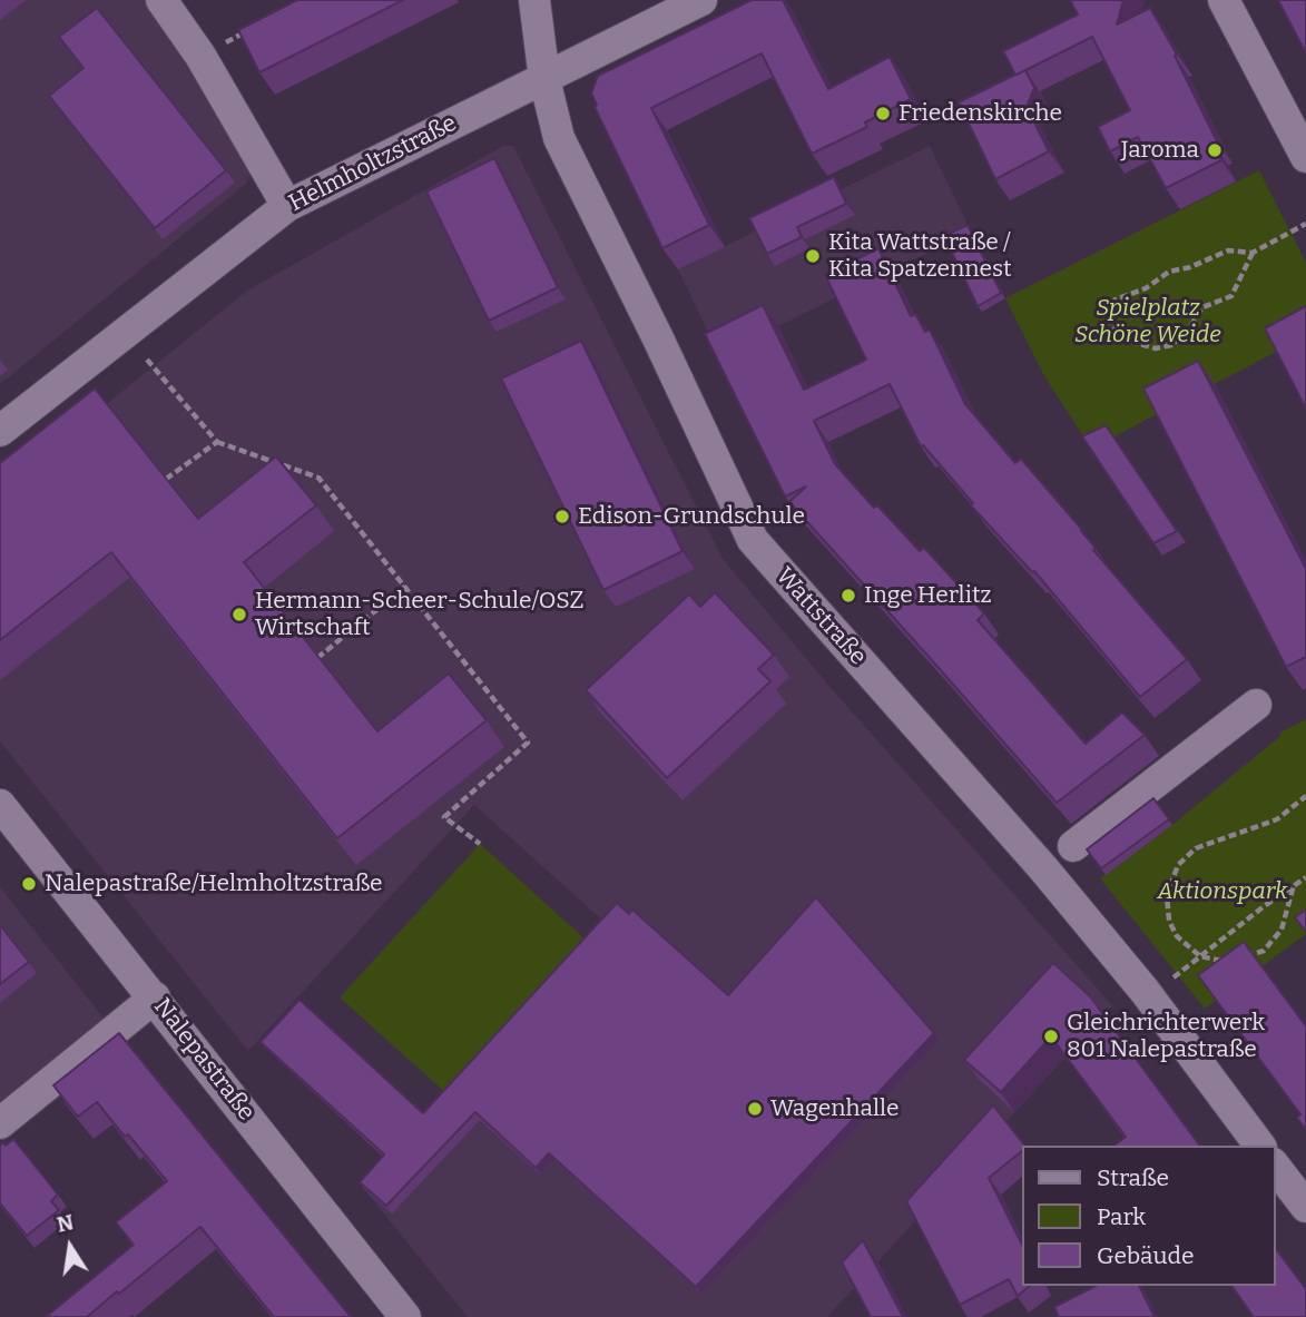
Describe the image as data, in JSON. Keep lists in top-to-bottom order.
{
  "streets": {
    "street": ["Helmholtzstraße", "Wattstraße", "Nalepastraße"]
  },
  "crossings": [
    ["Helmholtzstraße", "Wattstraße"]
  ],
  "parks": ["Spielplatz Schöne Weide", "Aktionspark"],
  "places": [
    "Friedenskirche",
    "Jaroma",
    "Kita Wattstraße / Kita Spatzennest",
    "Edison-Grundschule",
    "Inge Herlitz",
    "Hermann-Scheer-Schule/OSZ Wirtschaft",
    "Nalepastraße/Helmholtzstraße",
    "Gleichrichterwerk 801 Nalepastraße",
    "Wagenhalle"
  ],
  "legend": ["Straße", "Park", "Gebäude"],
  "north": "top"
}
